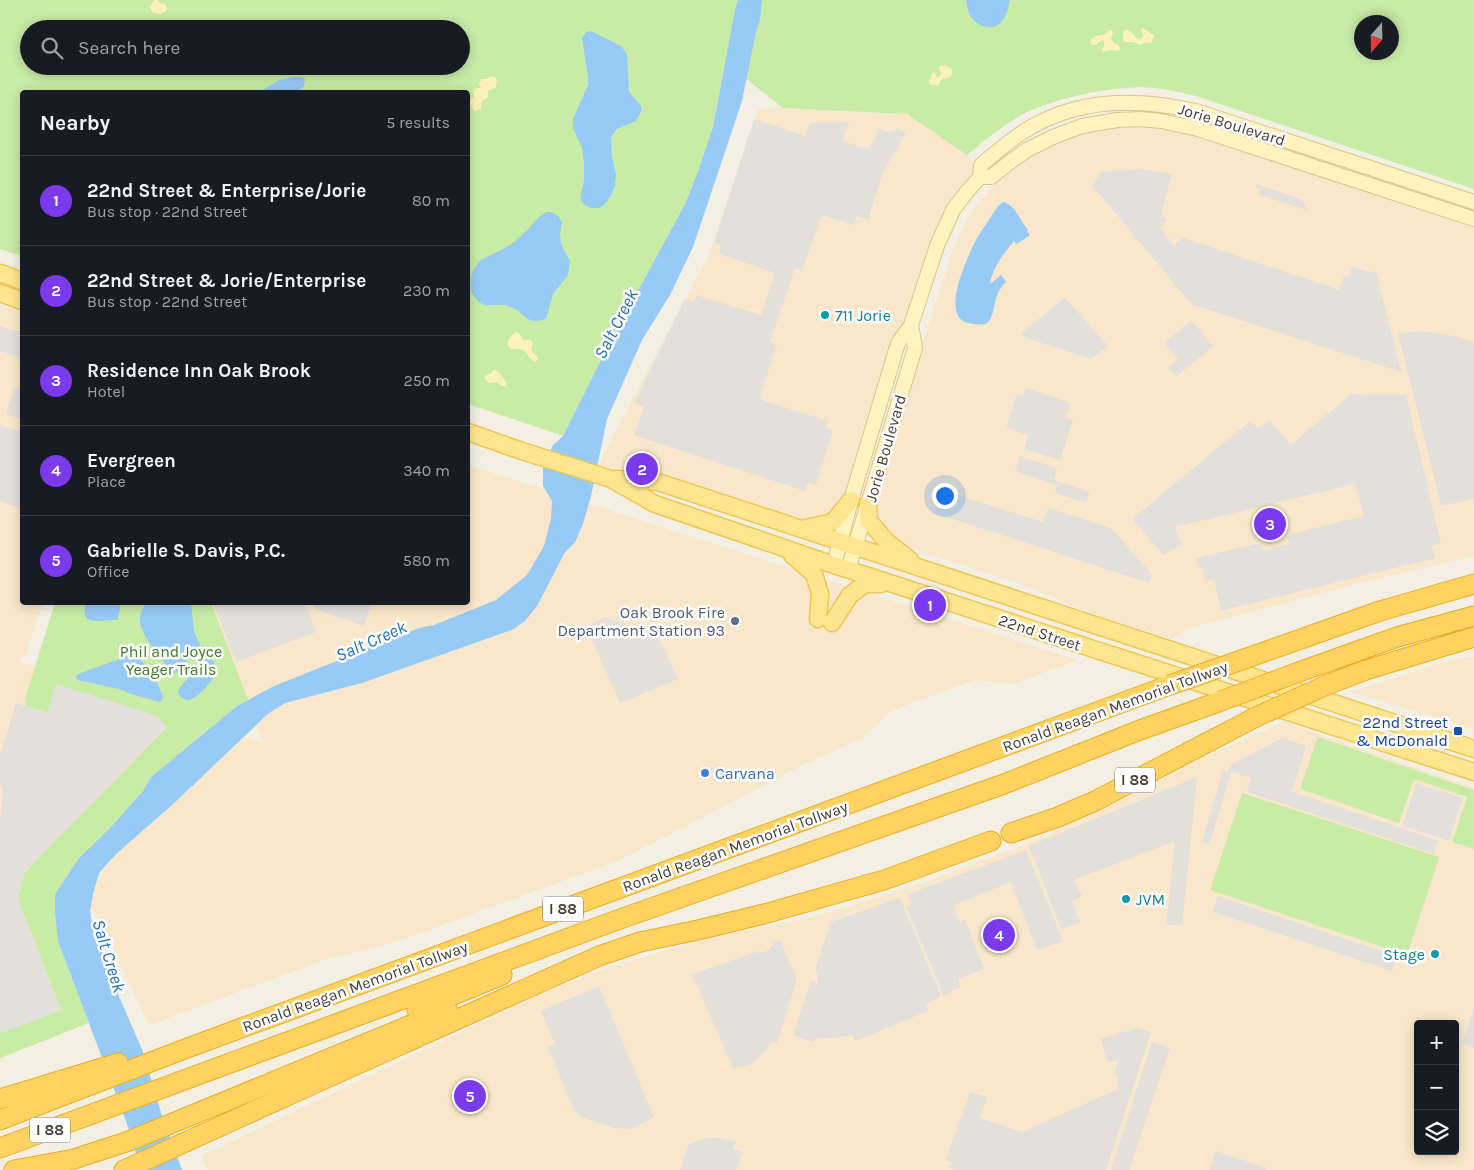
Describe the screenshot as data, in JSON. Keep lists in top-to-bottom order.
{
  "streets": {
    "highway": ["Ronald Reagan Memorial Tollway", "I 88"],
    "main road": ["Jorie Boulevard", "22nd Street"]
  },
  "crossings": [
    ["Jorie Boulevard", "22nd Street"]
  ],
  "water": ["Salt Creek"],
  "parks": ["Phil and Joyce Yeager Trails"],
  "places": {
    "other": [
      "711 Jorie",
      "Oak Brook Fire Department Station 93",
      "Carvana",
      "JVM",
      "Stage"
    ],
    "transit": ["22nd Street & McDonald"]
  },
  "north": "bottom",
  "page": {
    "search": "Search here",
    "heading": ["Nearby", "5 results"],
    "list": [
      {
        "mark": "1",
        "name": "22nd Street & Enterprise/Jorie",
        "note": "Bus stop · 22nd Street",
        "value": "80 m"
      },
      {
        "mark": "2",
        "name": "22nd Street & Jorie/Enterprise",
        "note": "Bus stop · 22nd Street",
        "value": "230 m"
      },
      {
        "mark": "3",
        "name": "Residence Inn Oak Brook",
        "note": "Hotel",
        "value": "250 m"
      },
      {
        "mark": "4",
        "name": "Evergreen",
        "note": "Place",
        "value": "340 m"
      },
      {
        "mark": "5",
        "name": "Gabrielle S. Davis, P.C.",
        "note": "Office",
        "value": "580 m"
      }
    ],
    "pins": [
      "2",
      "3",
      "1",
      "4",
      "5"
    ],
    "map_buttons": ["+", "−"]
  }
}
